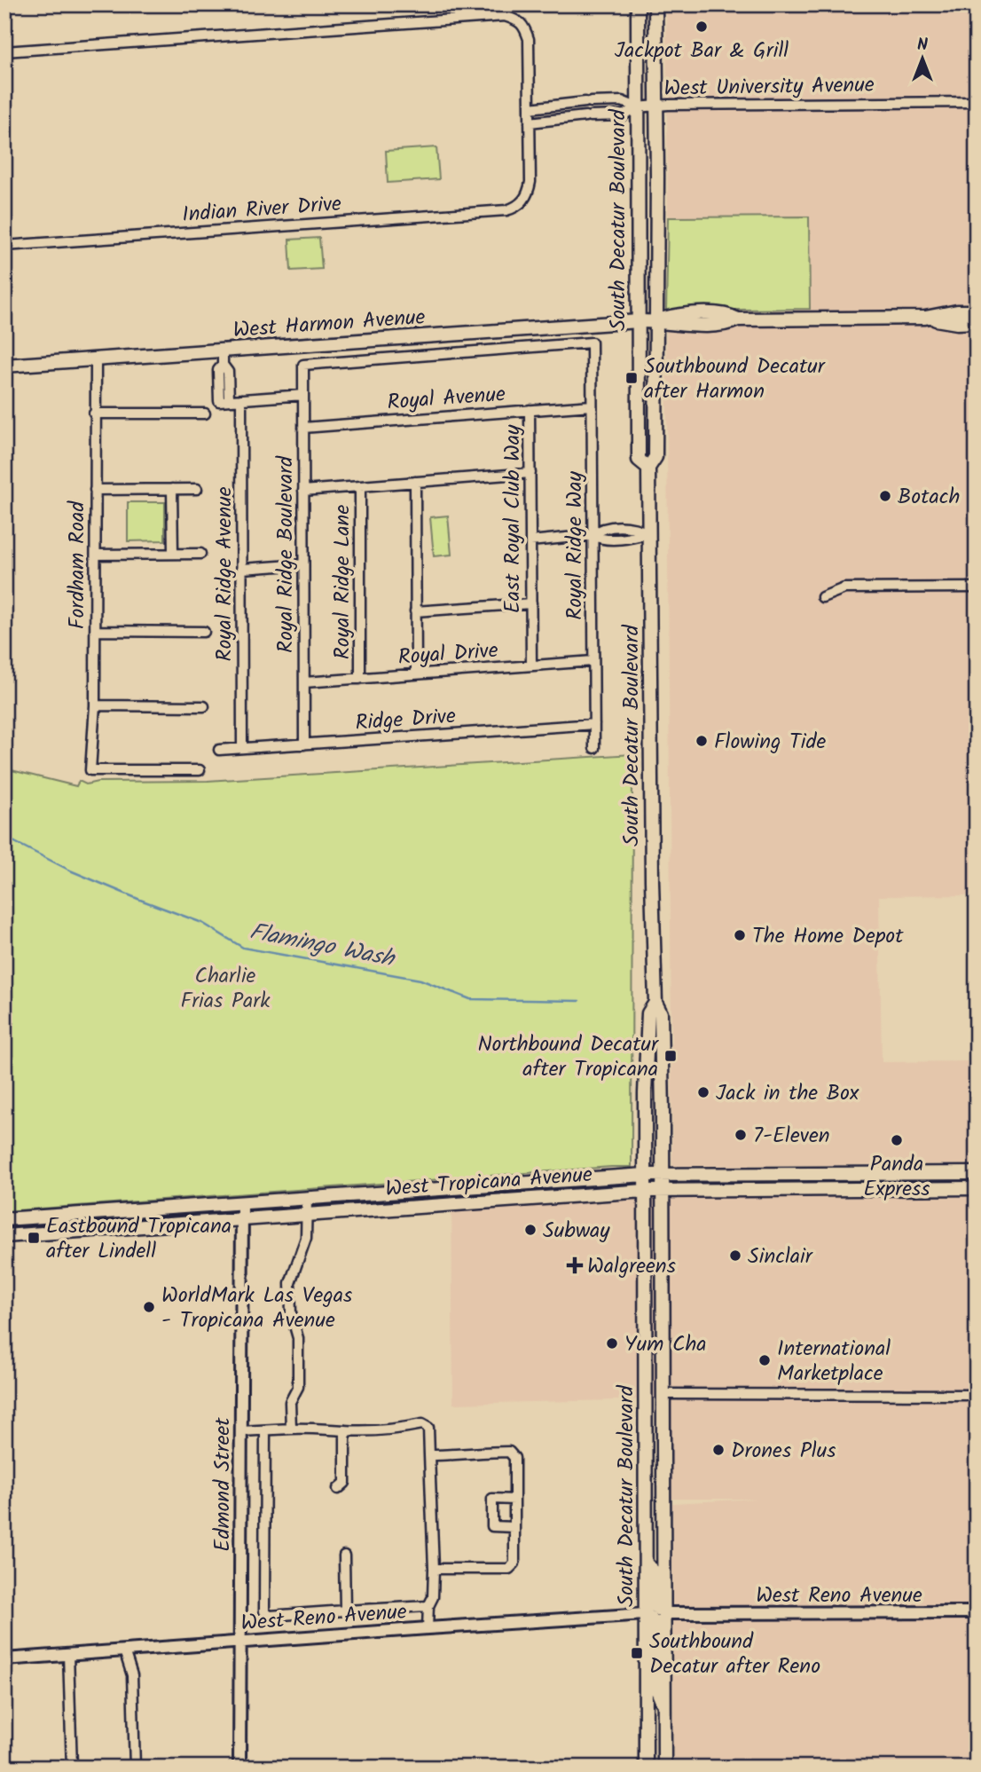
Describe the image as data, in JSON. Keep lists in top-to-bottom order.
{
  "streets": {
    "main road": ["South Decatur Boulevard", "West Harmon Avenue", "West Tropicana Avenue"],
    "street": [
      "West University Avenue",
      "Indian River Drive",
      "Royal Avenue",
      "East Royal Club Way",
      "Royal Ridge Way",
      "Royal Ridge Boulevard",
      "Fordham Road",
      "Royal Ridge Avenue",
      "Royal Ridge Lane",
      "Royal Drive",
      "Ridge Drive",
      "Edmond Street",
      "West Reno Avenue"
    ]
  },
  "crossings": [
    ["West University Avenue", "South Decatur Boulevard"],
    ["South Decatur Boulevard", "West Harmon Avenue"],
    ["South Decatur Boulevard", "West Tropicana Avenue"],
    ["South Decatur Boulevard", "West Reno Avenue"],
    ["West Harmon Avenue", "Fordham Road"],
    ["Royal Avenue", "East Royal Club Way"],
    ["Royal Avenue", "Royal Ridge Way"],
    ["Royal Avenue", "Royal Ridge Boulevard"],
    ["East Royal Club Way", "Royal Drive"],
    ["Royal Ridge Way", "Royal Ridge Boulevard"],
    ["Royal Ridge Way", "Royal Drive"],
    ["Royal Ridge Way", "Ridge Drive"],
    ["Royal Ridge Boulevard", "Royal Drive"],
    ["Royal Ridge Boulevard", "Ridge Drive"],
    ["Royal Ridge Avenue", "Ridge Drive"],
    ["Royal Ridge Lane", "Royal Drive"],
    ["West Tropicana Avenue", "Edmond Street"],
    ["Edmond Street", "West Reno Avenue"]
  ],
  "water": ["Flamingo Wash"],
  "parks": ["Charlie Frias Park"],
  "places": {
    "other": [
      "Jackpot Bar & Grill",
      "Botach",
      "Flowing Tide",
      "The Home Depot",
      "Jack in the Box",
      "7-Eleven",
      "Panda Express",
      "Subway",
      "Sinclair",
      "WorldMark Las Vegas - Tropicana Avenue",
      "Yum Cha",
      "International Marketplace",
      "Drones Plus"
    ],
    "transit": [
      "Southbound Decatur after Harmon",
      "Northbound Decatur after Tropicana",
      "Eastbound Tropicana after Lindell",
      "Southbound Decatur after Reno"
    ],
    "health": ["Walgreens"]
  },
  "north": "top"
}
